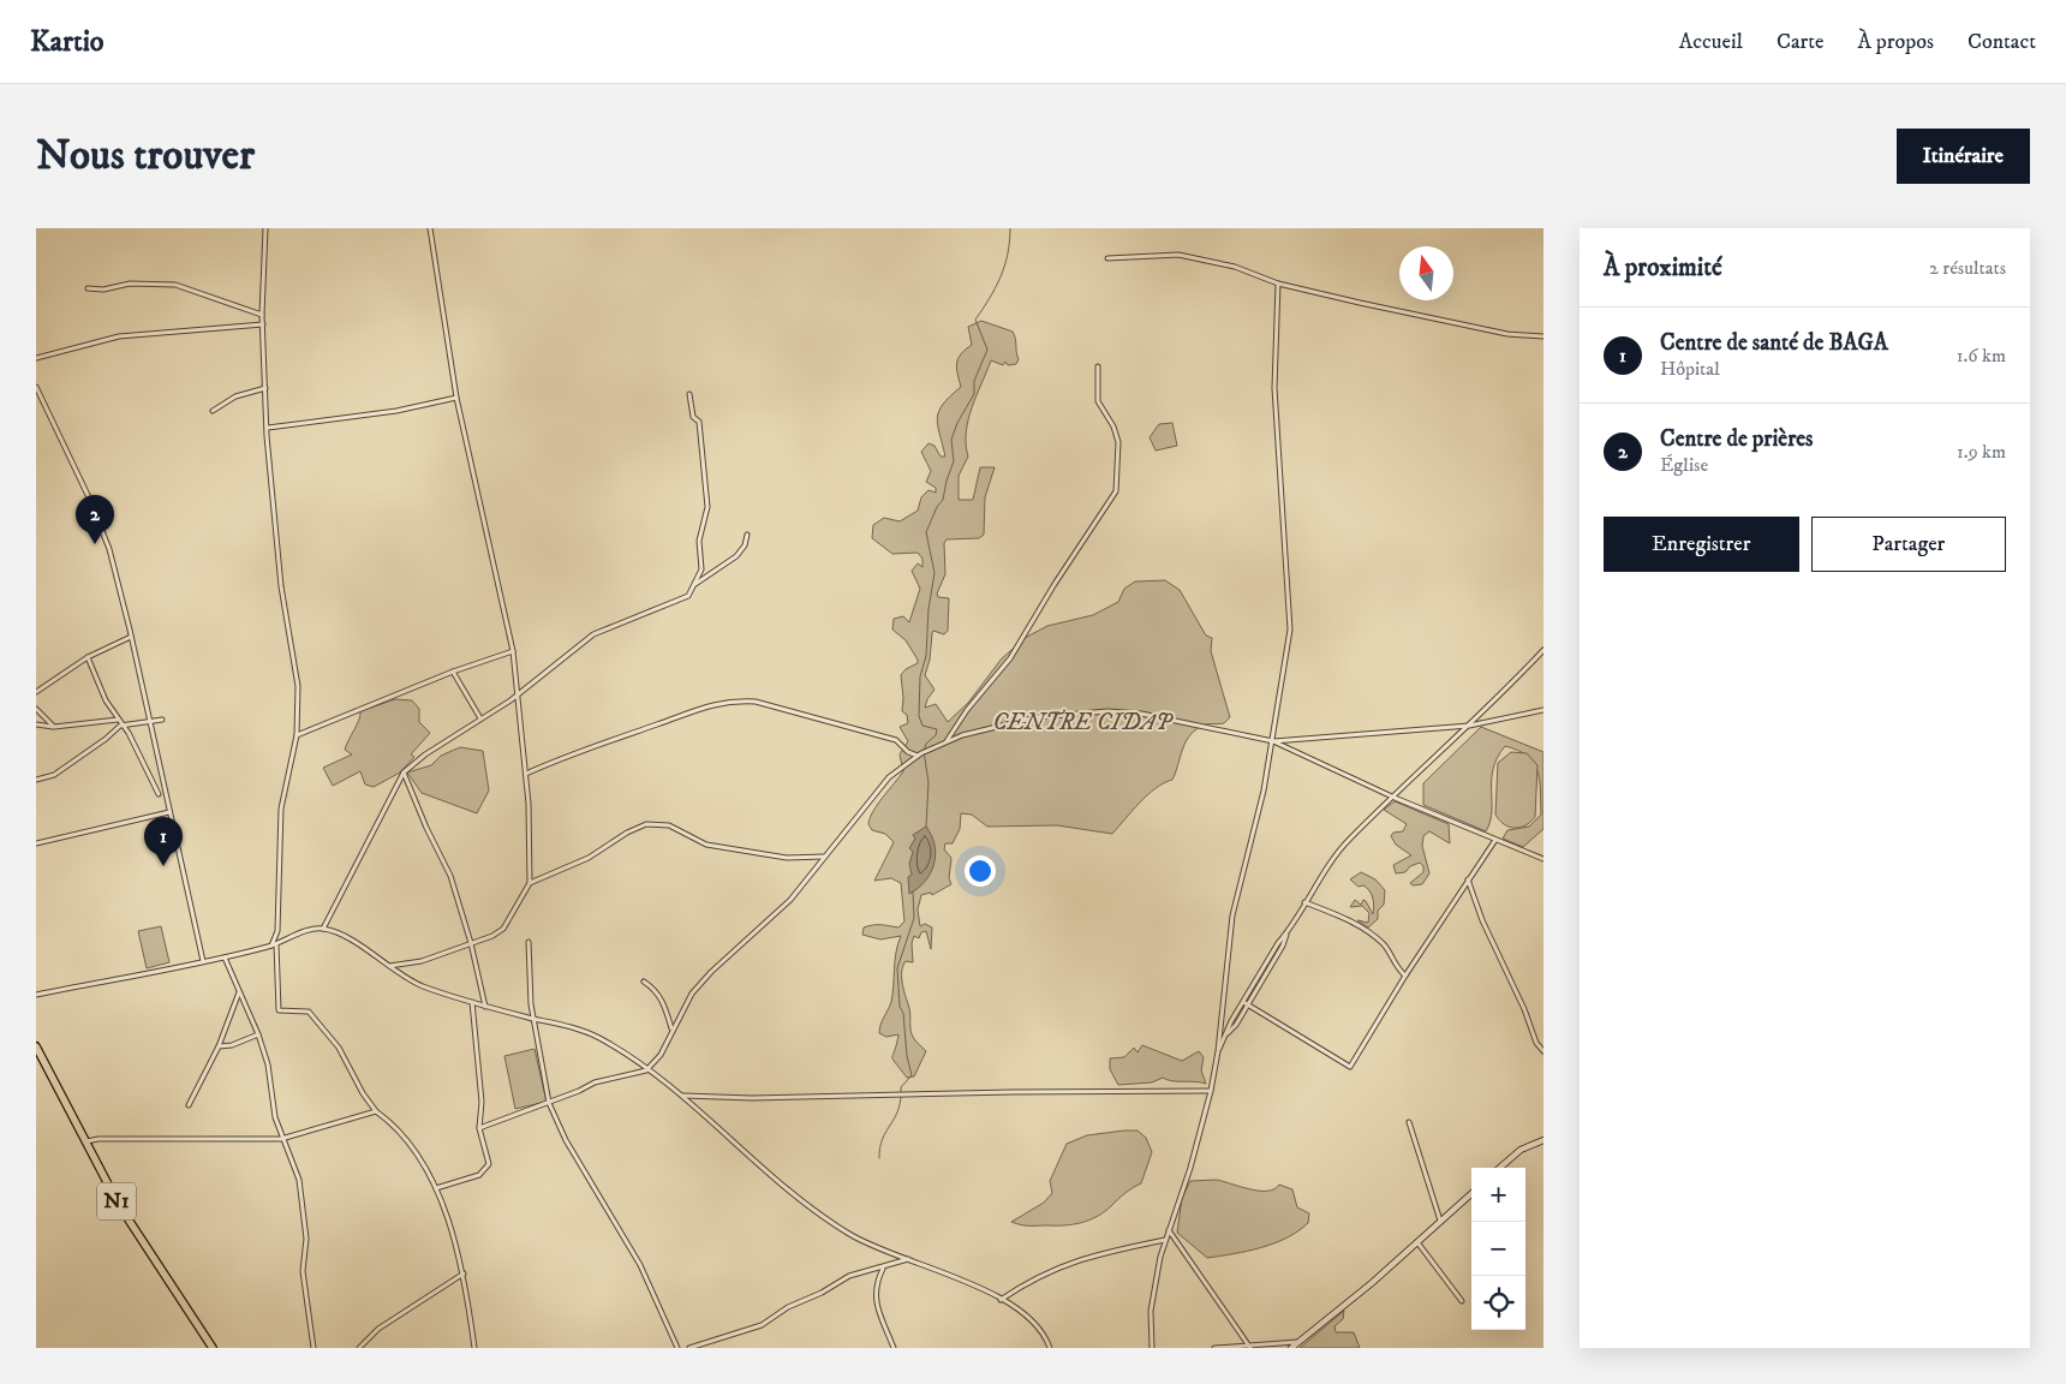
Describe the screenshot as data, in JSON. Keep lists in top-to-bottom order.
{
  "streets": {
    "highway": ["N1"]
  },
  "parks": ["CENTRE CIDAP"],
  "north": "top",
  "page": {
    "header": "Kartio",
    "nav": [
      "Accueil",
      "Carte",
      "À propos",
      "Contact"
    ],
    "buttons": [
      "Itinéraire",
      ["Enregistrer", "Partager"]
    ],
    "title": "Nous trouver",
    "heading": ["À proximité", "2 résultats"],
    "list": [
      {
        "mark": "1",
        "name": "Centre de santé de BAGA",
        "note": "Hôpital",
        "value": "1.6 km"
      },
      {
        "mark": "2",
        "name": "Centre de prières",
        "note": "Église",
        "value": "1.9 km"
      }
    ],
    "pins": ["2", "1"],
    "map_buttons": ["+", "−"]
  }
}
